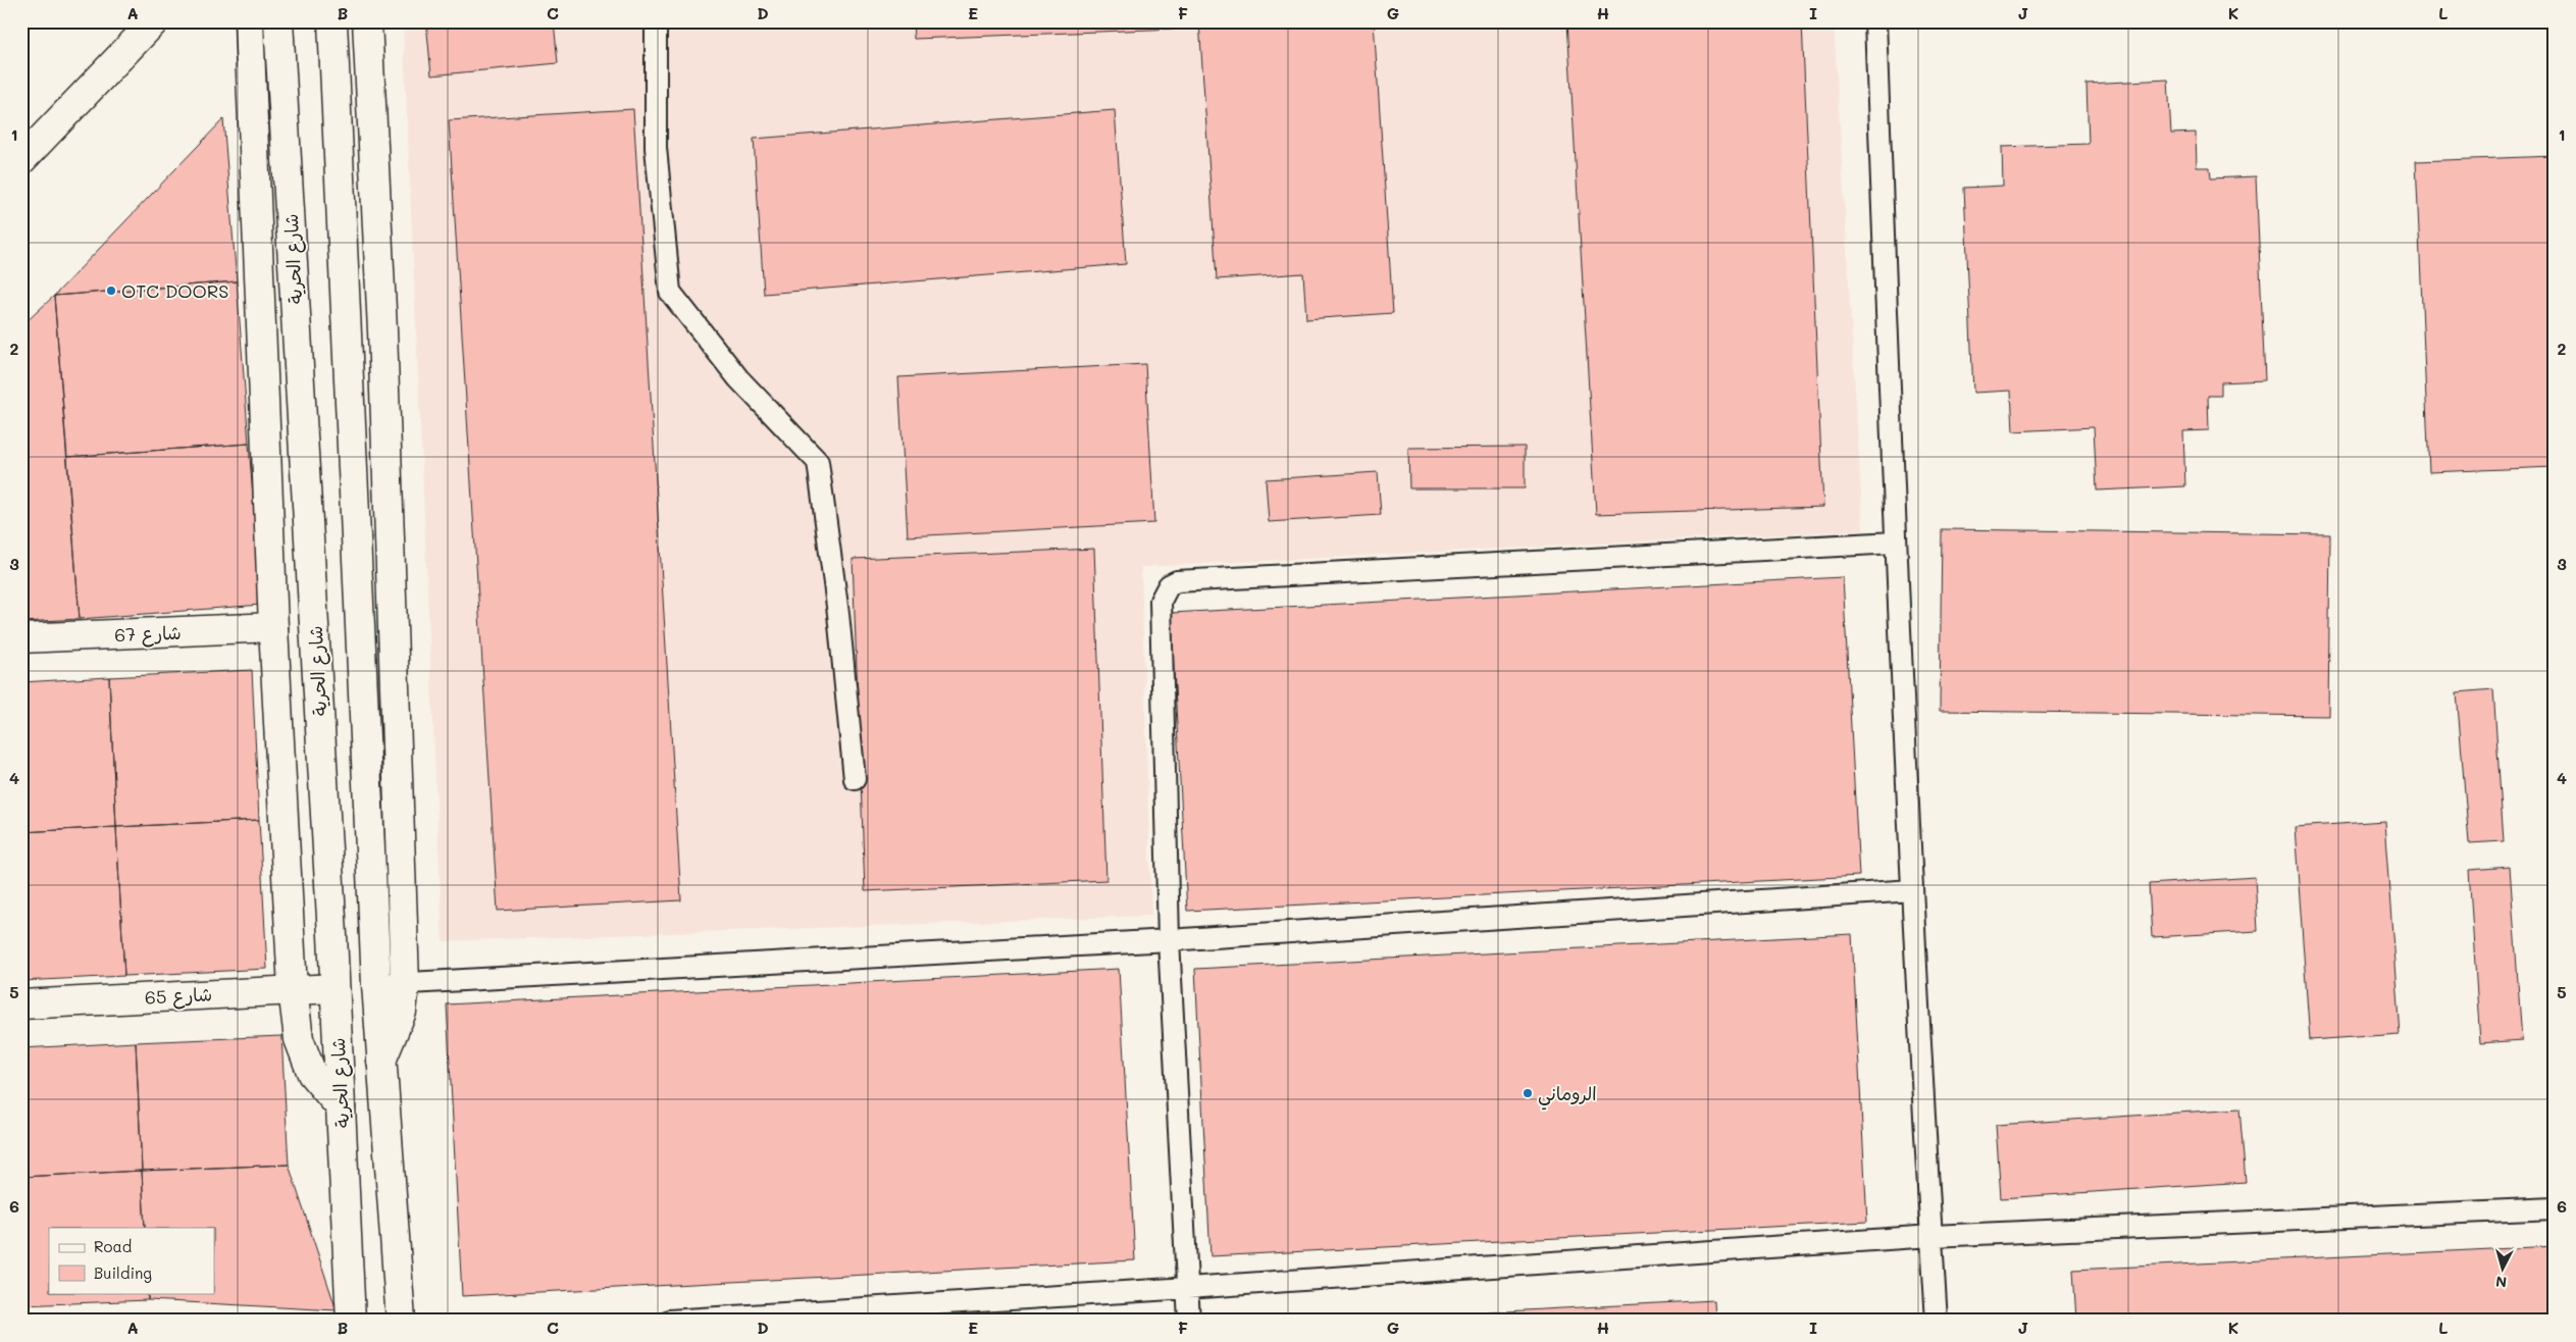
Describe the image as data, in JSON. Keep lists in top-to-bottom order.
{
  "streets": {
    "street": ["شارع الحرية", "شارع 67", "شارع 65"]
  },
  "crossings": [
    ["شارع الحرية", "شارع 65"]
  ],
  "places": ["OTC DOORS", "الروماني"],
  "legend": ["Road", "Building"],
  "north": "bottom",
  "grid": {
    "columns": [
      "A",
      "B",
      "C",
      "D",
      "E",
      "F",
      "G",
      "H",
      "I",
      "J",
      "K",
      "L"
    ],
    "rows": [
      "1",
      "2",
      "3",
      "4",
      "5",
      "6"
    ]
  }
}
